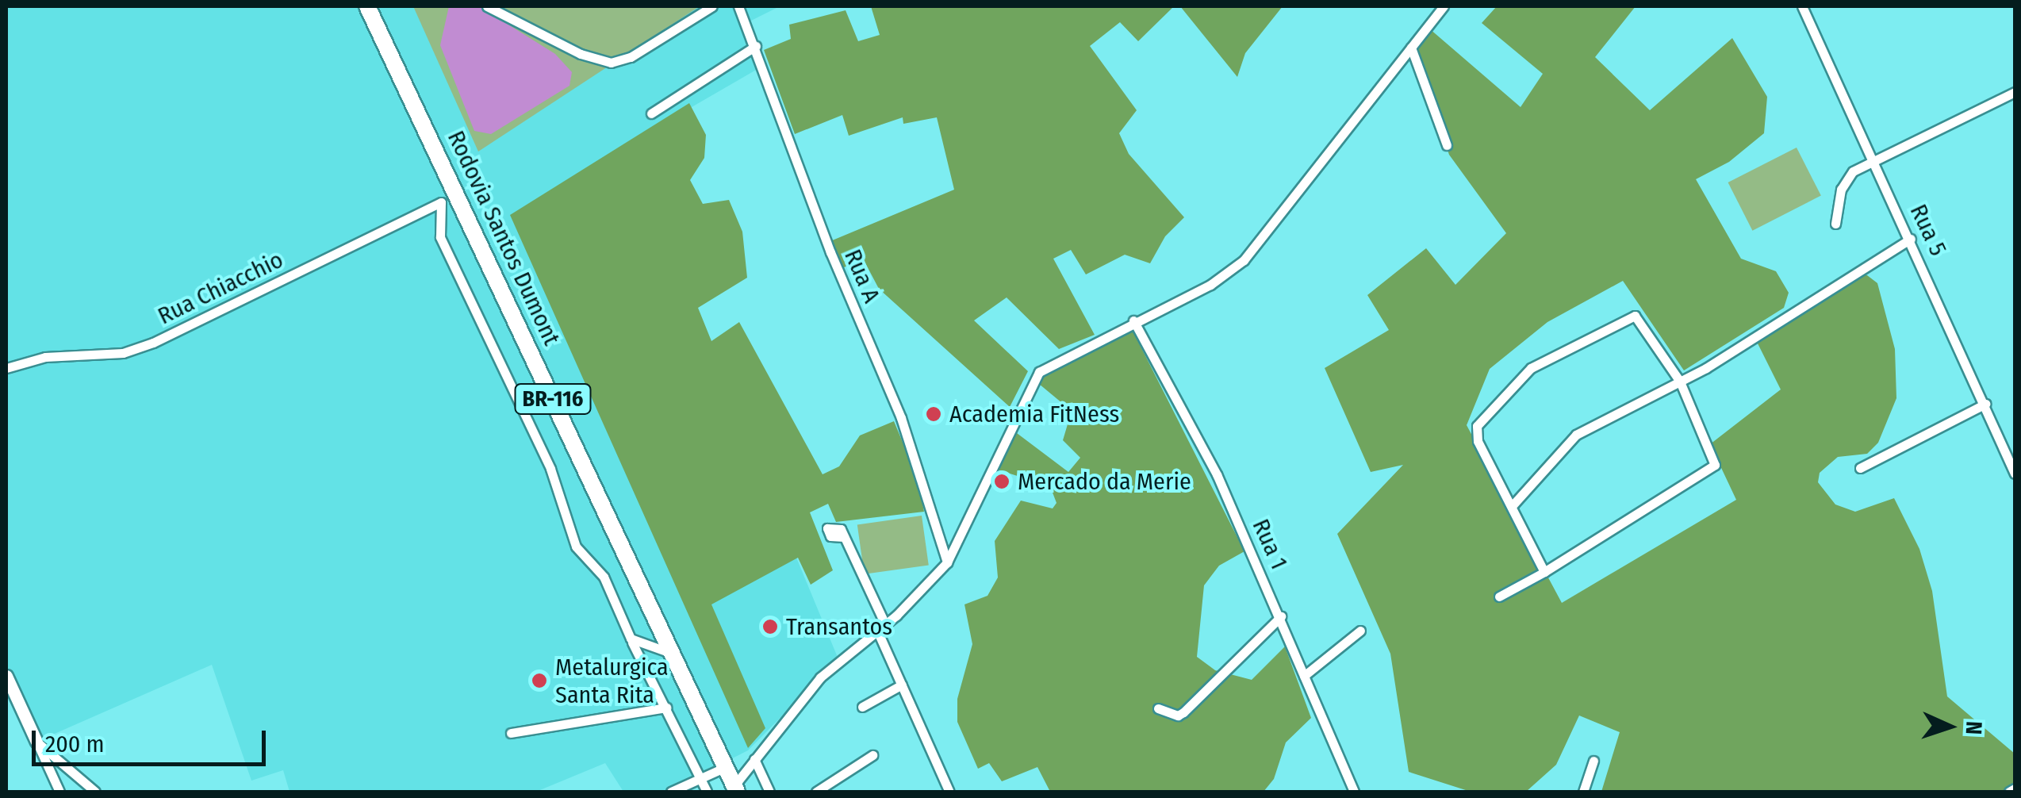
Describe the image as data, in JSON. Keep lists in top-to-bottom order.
{
  "streets": {
    "highway": ["Rodovia Santos Dumont", "BR-116"],
    "street": [
      "Rua 5",
      "Rua A",
      "Rua Chiacchio",
      "Rua 1"
    ]
  },
  "places": [
    "Academia FitNess",
    "Mercado da Merie",
    "Transantos",
    "Metalurgica Santa Rita"
  ],
  "scale_bar": "200 m",
  "north": "right"
}
